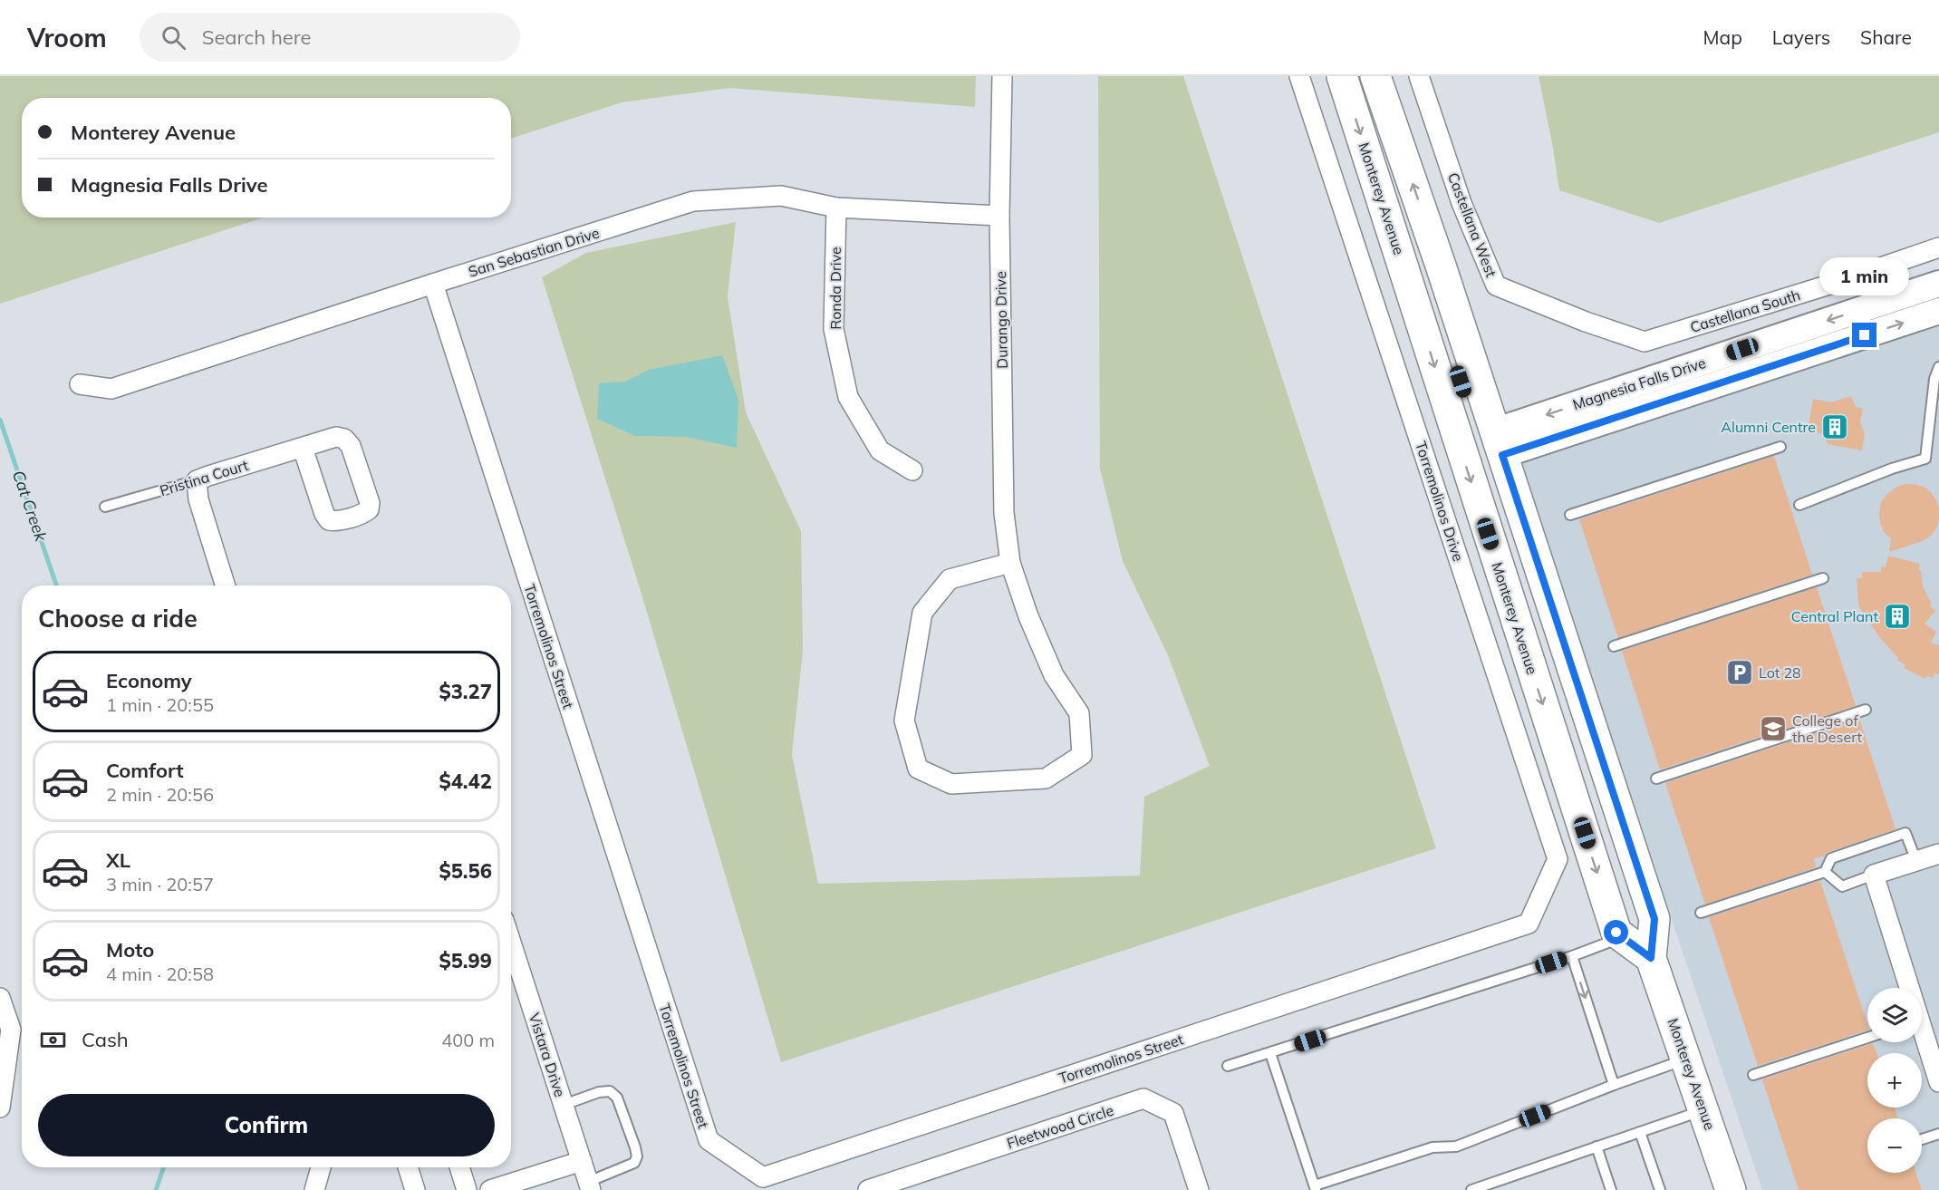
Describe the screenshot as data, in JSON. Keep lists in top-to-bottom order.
{
  "streets": {
    "main road": ["Monterey Avenue"],
    "street": [
      "Castellana West",
      "San Sebastian Drive",
      "Ronda Drive",
      "Castellana South",
      "Durango Drive",
      "Magnesia Falls Drive",
      "Pristina Court",
      "Torremolinos Drive",
      "Torremolinos Street",
      "Vistara Drive",
      "Fleetwood Circle"
    ]
  },
  "crossings": [
    ["Monterey Avenue", "Magnesia Falls Drive"],
    ["Castellana West", "Castellana South"],
    ["San Sebastian Drive", "Ronda Drive"],
    ["San Sebastian Drive", "Durango Drive"],
    ["San Sebastian Drive", "Torremolinos Street"],
    ["Torremolinos Drive", "Torremolinos Street"]
  ],
  "water": ["Cat Creek"],
  "places": {
    "building": ["Alumni Centre", "Central Plant"],
    "parking": ["Lot 28"],
    "school or university": ["College of the Desert"]
  },
  "page": {
    "header": "Vroom",
    "search": "Search here",
    "nav": ["Map", "Layers", "Share"],
    "banner": ["Monterey Avenue", "Magnesia Falls Drive"],
    "bubble": "1 min",
    "heading": "Choose a ride",
    "list": [
      {
        "name": "Economy",
        "note": "1 min · 20:55",
        "value": "$3.27"
      },
      {
        "name": "Comfort",
        "note": "2 min · 20:56",
        "value": "$4.42"
      },
      {
        "name": "XL",
        "note": "3 min · 20:57",
        "value": "$5.56"
      },
      {
        "name": "Moto",
        "note": "4 min · 20:58",
        "value": "$5.99"
      }
    ],
    "map_buttons": ["+", "−"],
    "pay": ["Cash", "400 m"],
    "buttons": "Confirm"
  }
}
